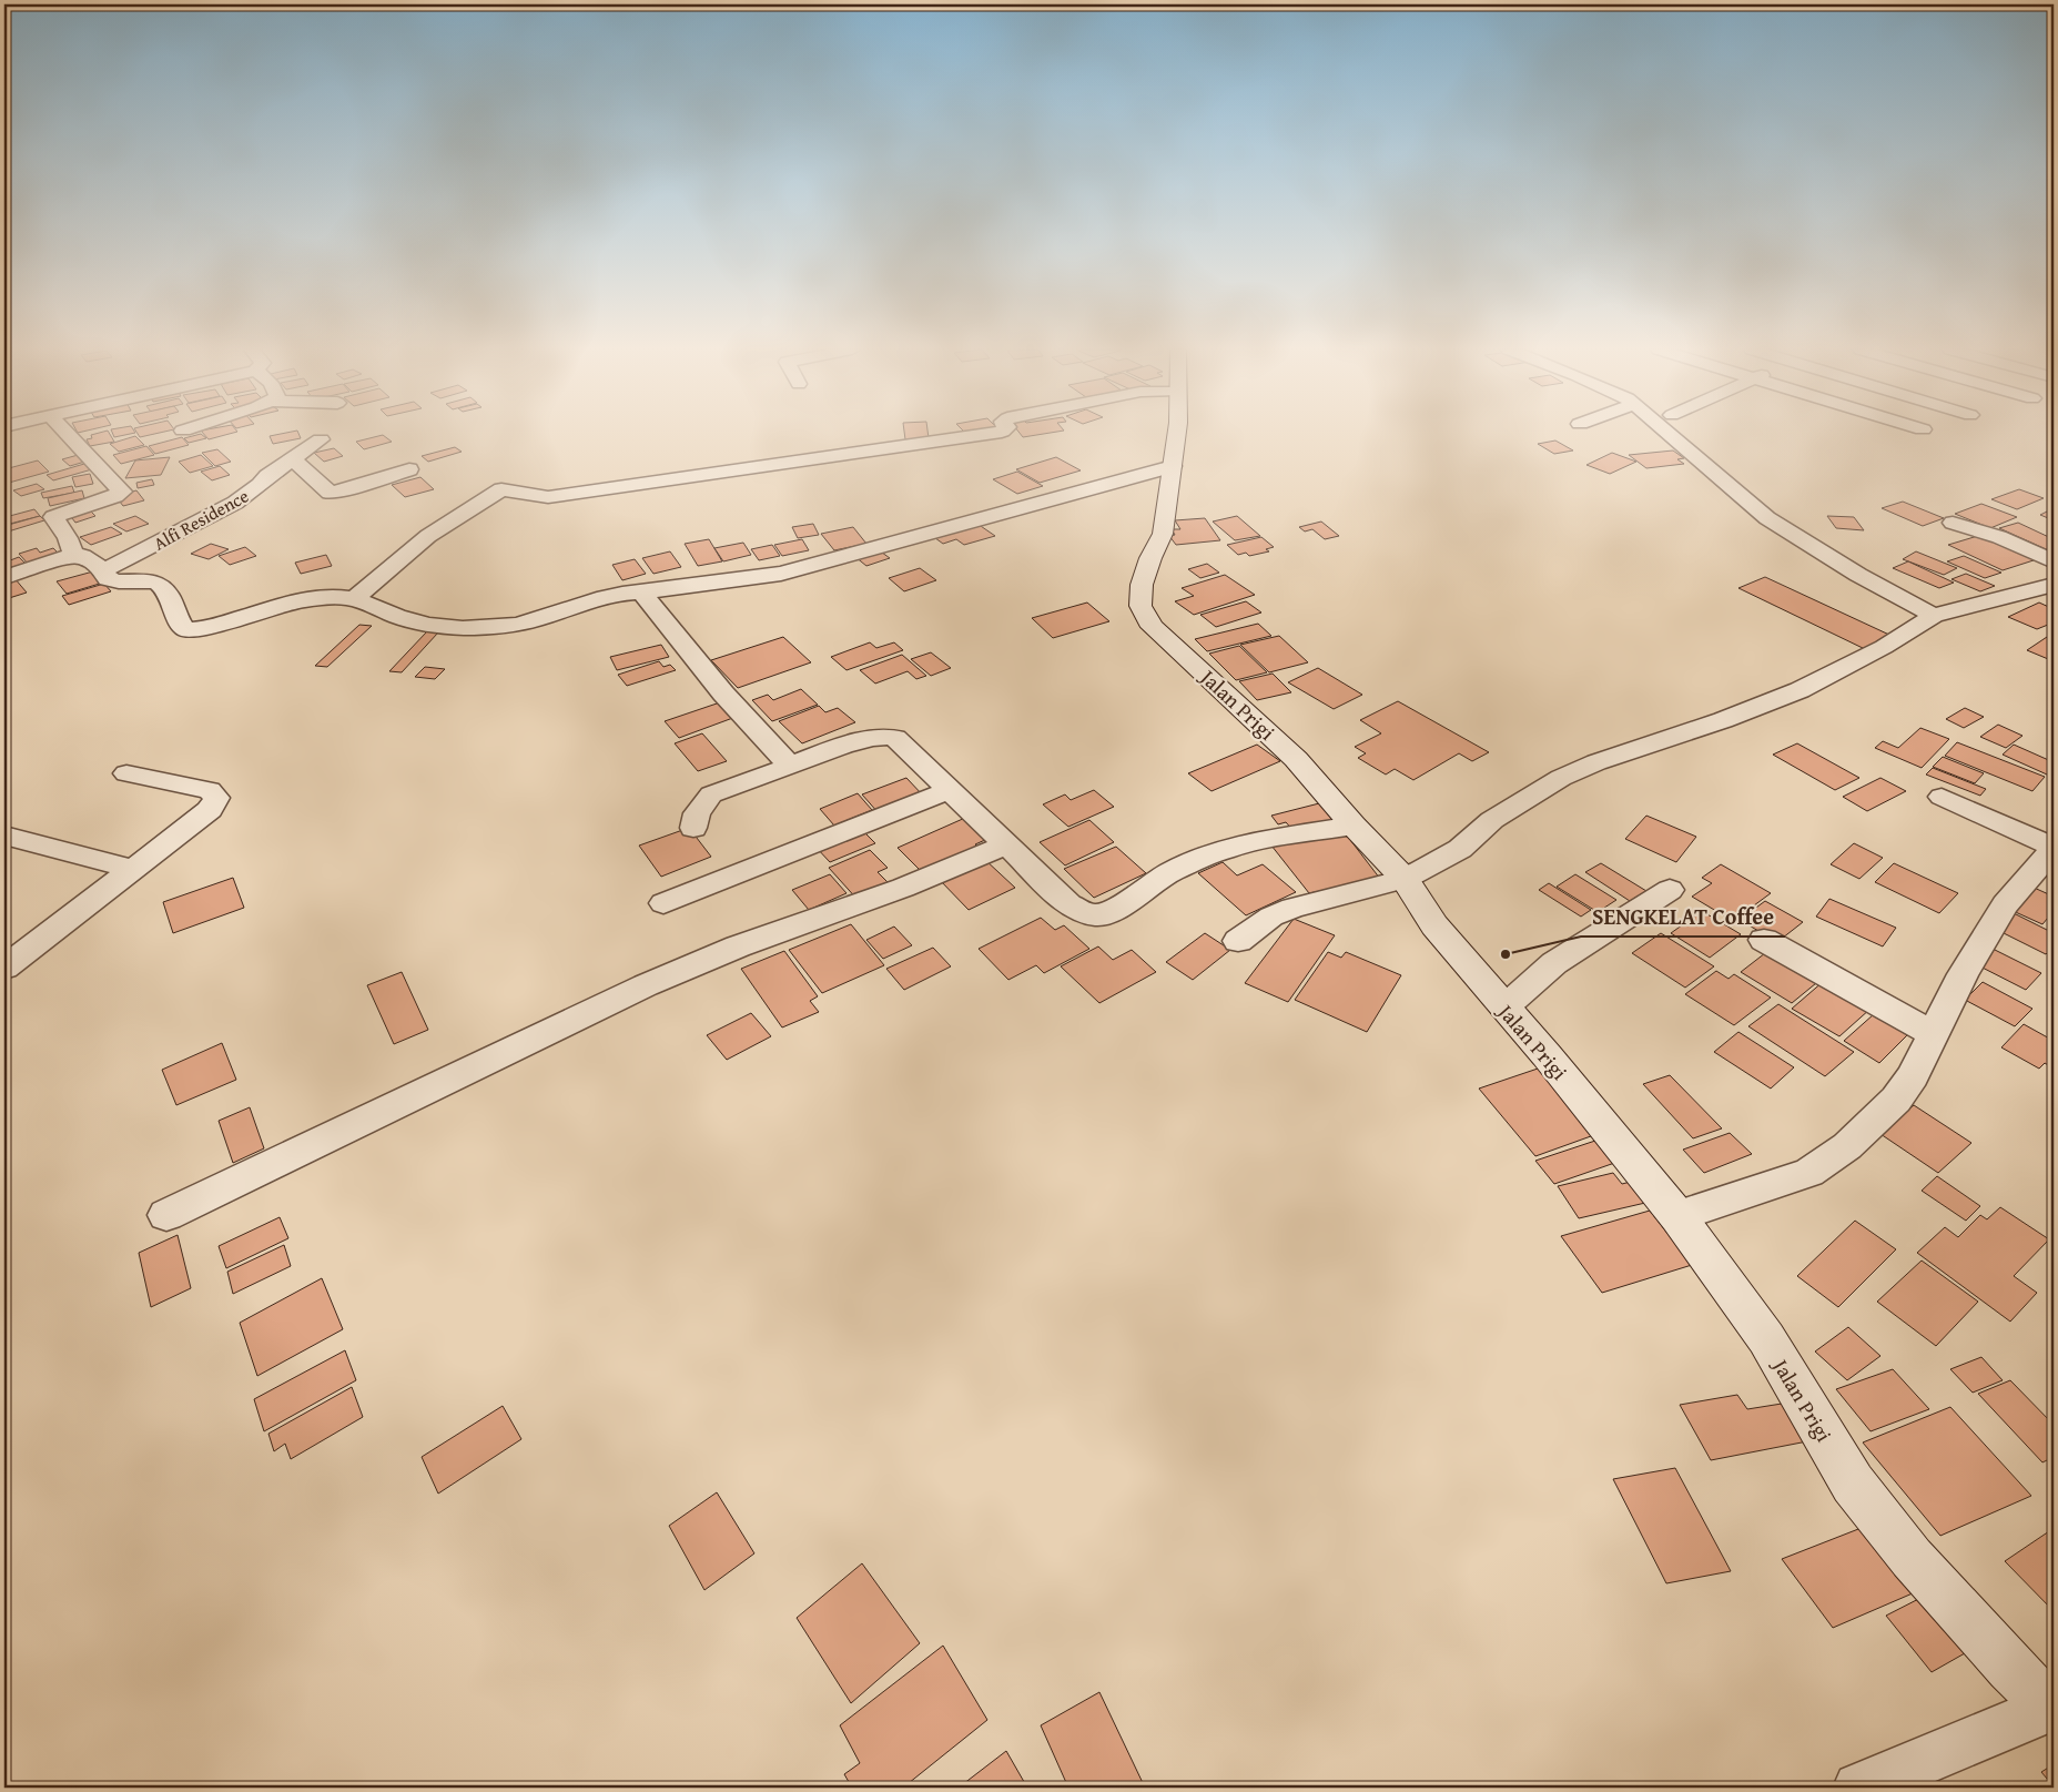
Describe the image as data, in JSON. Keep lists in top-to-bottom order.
{
  "streets": {
    "street": ["Alfi Residence", "Jalan Prigi"]
  },
  "places": ["SENGKELAT Coffee"]
}
